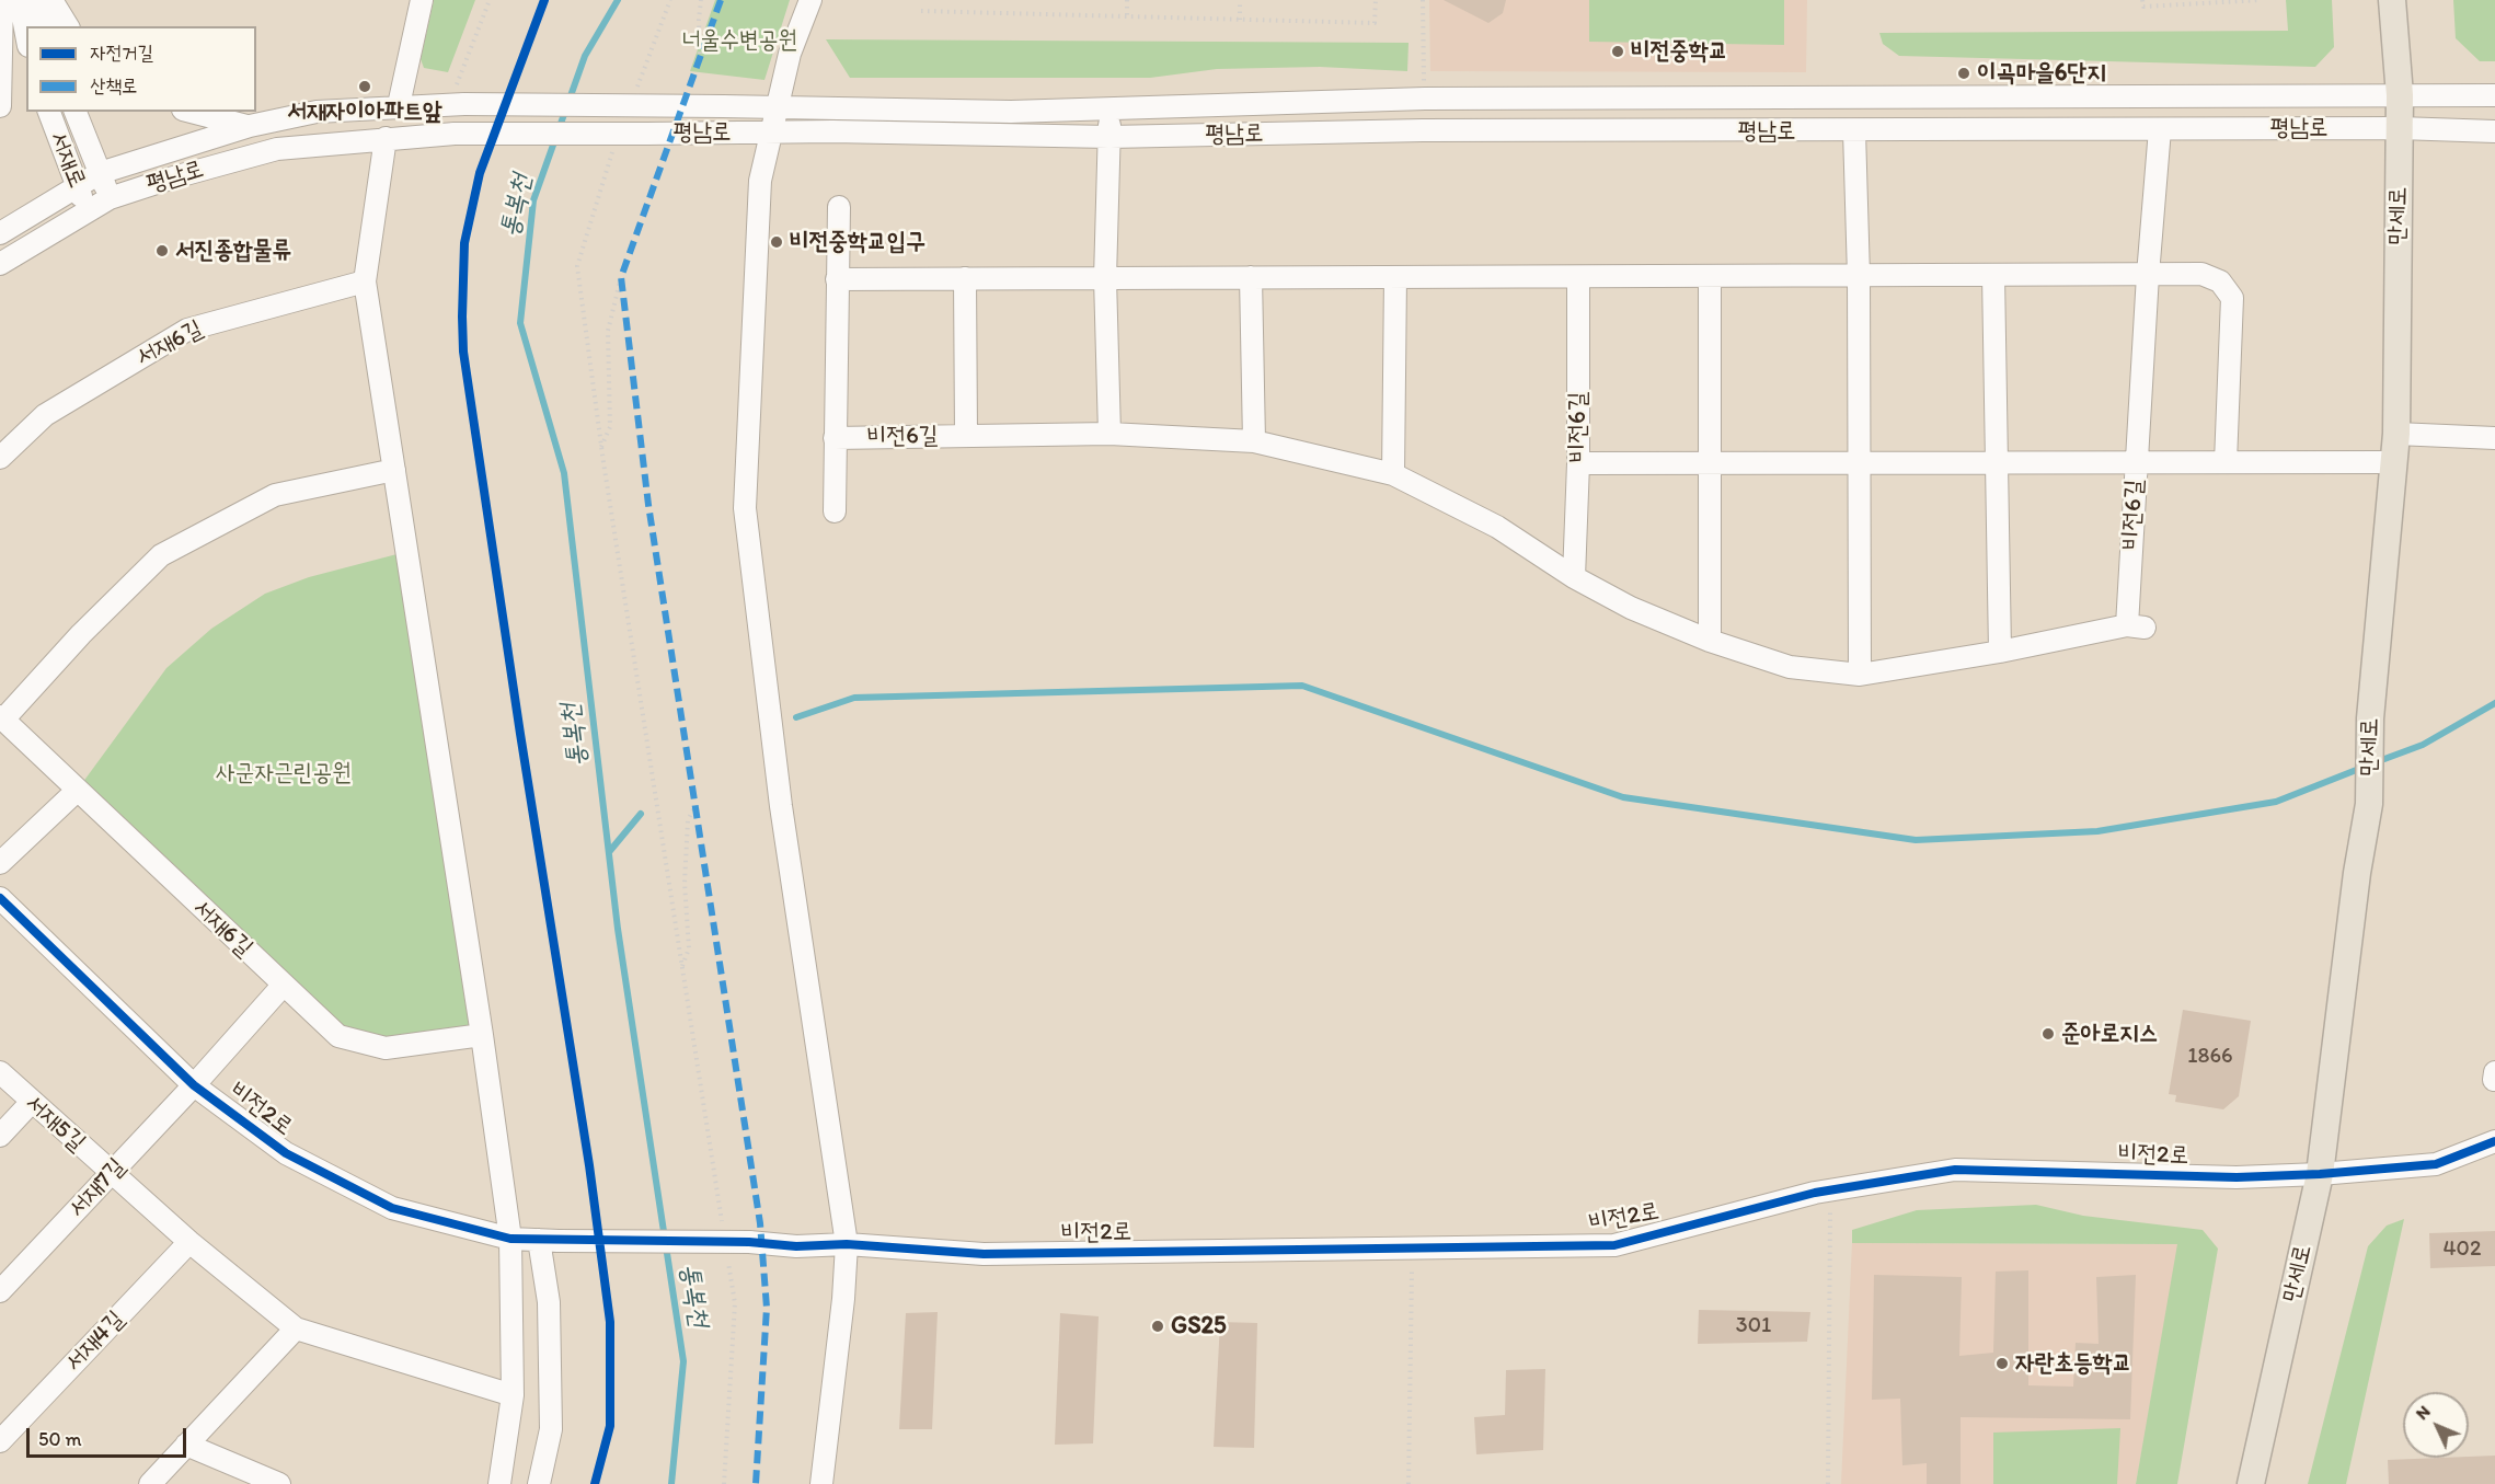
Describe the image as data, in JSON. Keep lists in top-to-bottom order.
{
  "streets": {
    "main road": ["만세로"],
    "street": [
      "평남로",
      "서재로",
      "서재6길",
      "비전6길",
      "비전2로",
      "서재5길",
      "서재7길",
      "서재4길"
    ]
  },
  "crossings": [
    ["평남로", "서재로"],
    ["평남로", "만세로"],
    ["평남로", "비전6길"],
    ["만세로", "비전2로"],
    ["서재6길", "서재7길"],
    ["비전2로", "서재7길"],
    ["서재5길", "서재7길"],
    ["서재5길", "서재4길"]
  ],
  "water": ["통복천"],
  "parks": ["너울수변공원", "사군자근린공원"],
  "places": [
    "비전중학교",
    "이곡마을6단지",
    "서재자이아파트앞",
    "비전중학교입구",
    "서진종합물류",
    "준아로지스",
    "GS25",
    "자란초등학교"
  ],
  "house_numbers": ["1866", "402", "301"],
  "legend": ["자전거길", "산책로"],
  "scale_bar": "50 m",
  "north": "top left"
}
